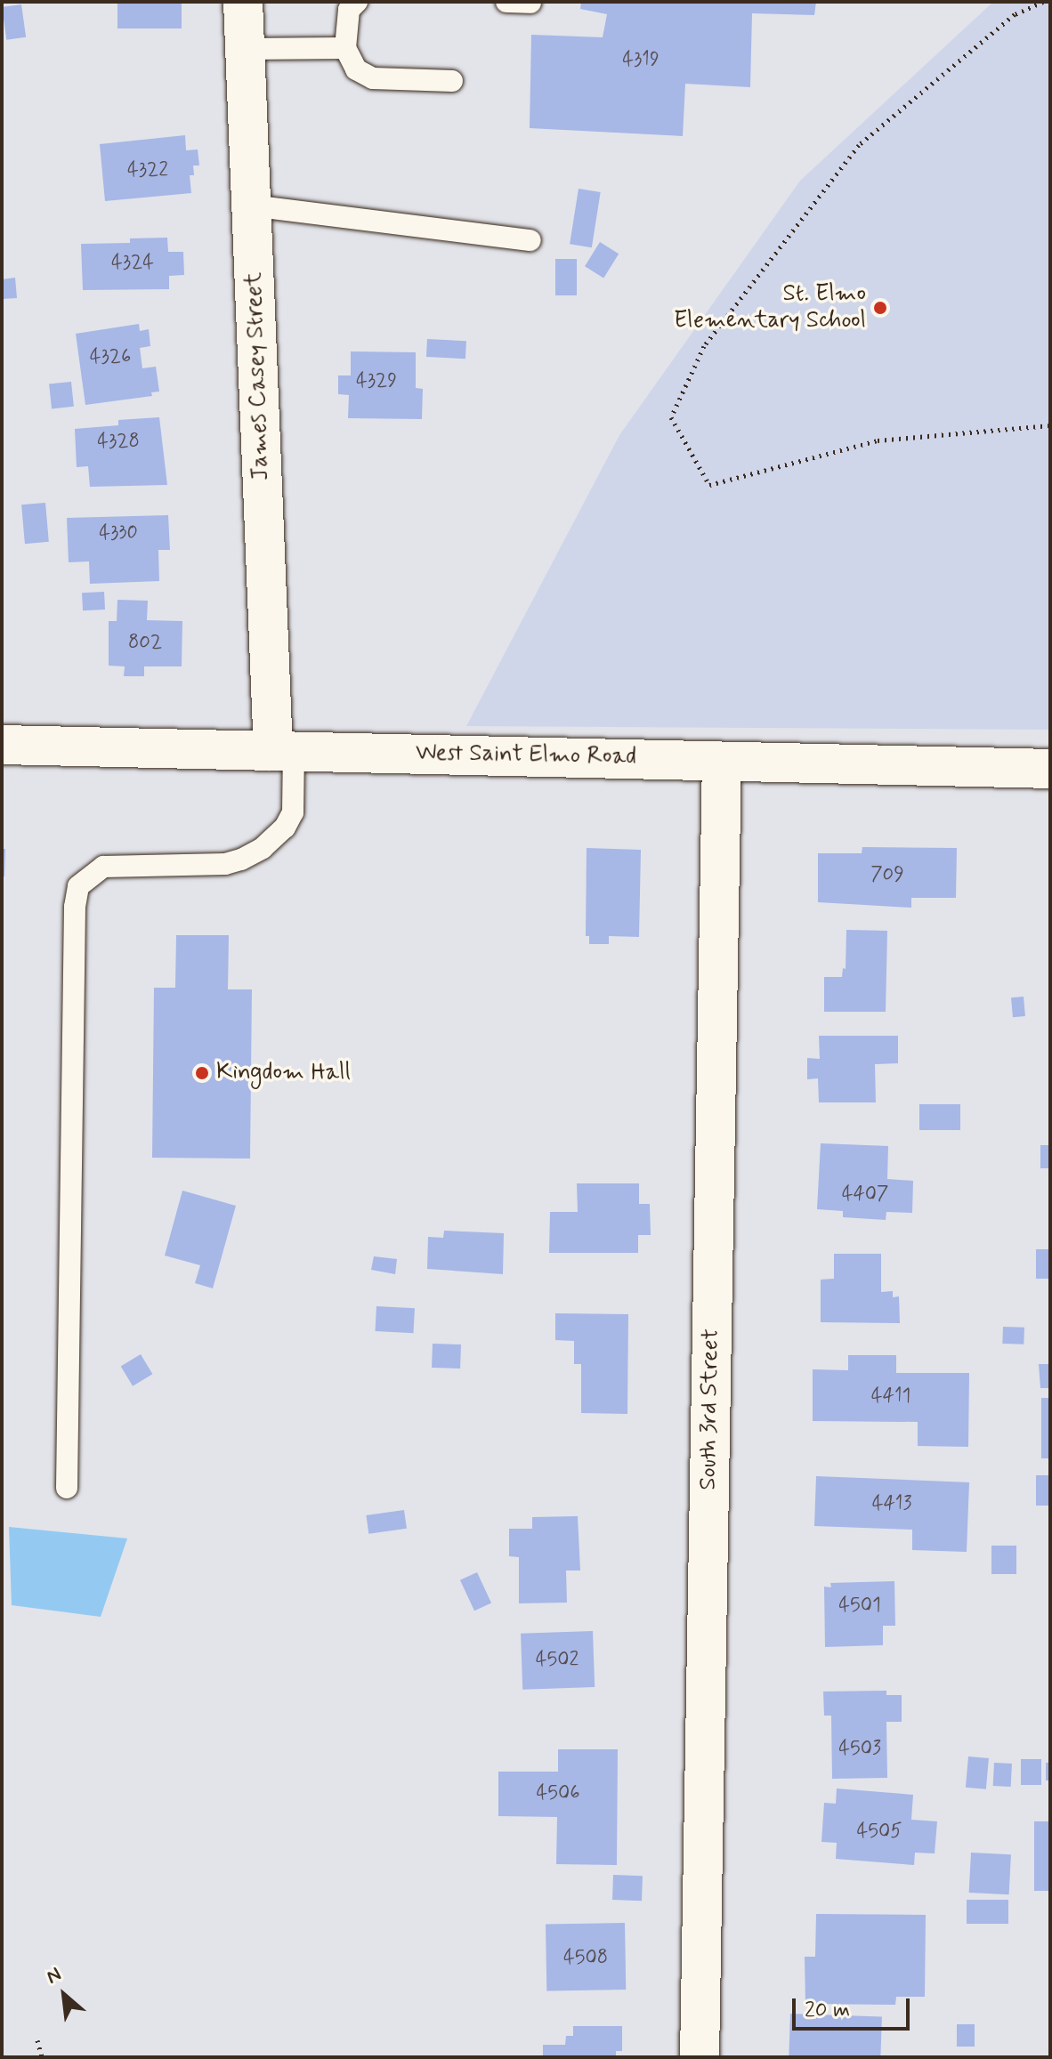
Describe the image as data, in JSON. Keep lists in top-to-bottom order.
{
  "streets": {
    "street": ["James Casey Street", "West Saint Elmo Road", "South 3rd Street"]
  },
  "crossings": [
    ["James Casey Street", "West Saint Elmo Road"],
    ["West Saint Elmo Road", "South 3rd Street"]
  ],
  "places": ["St. Elmo Elementary School", "Kingdom Hall"],
  "house_numbers": [
    "4319",
    "4322",
    "4324",
    "4326",
    "4329",
    "4328",
    "4330",
    "802",
    "709",
    "4407",
    "4411",
    "4413",
    "4501",
    "4502",
    "4503",
    "4506",
    "4505",
    "4508"
  ],
  "scale_bar": "20 m",
  "north": "top left"
}
